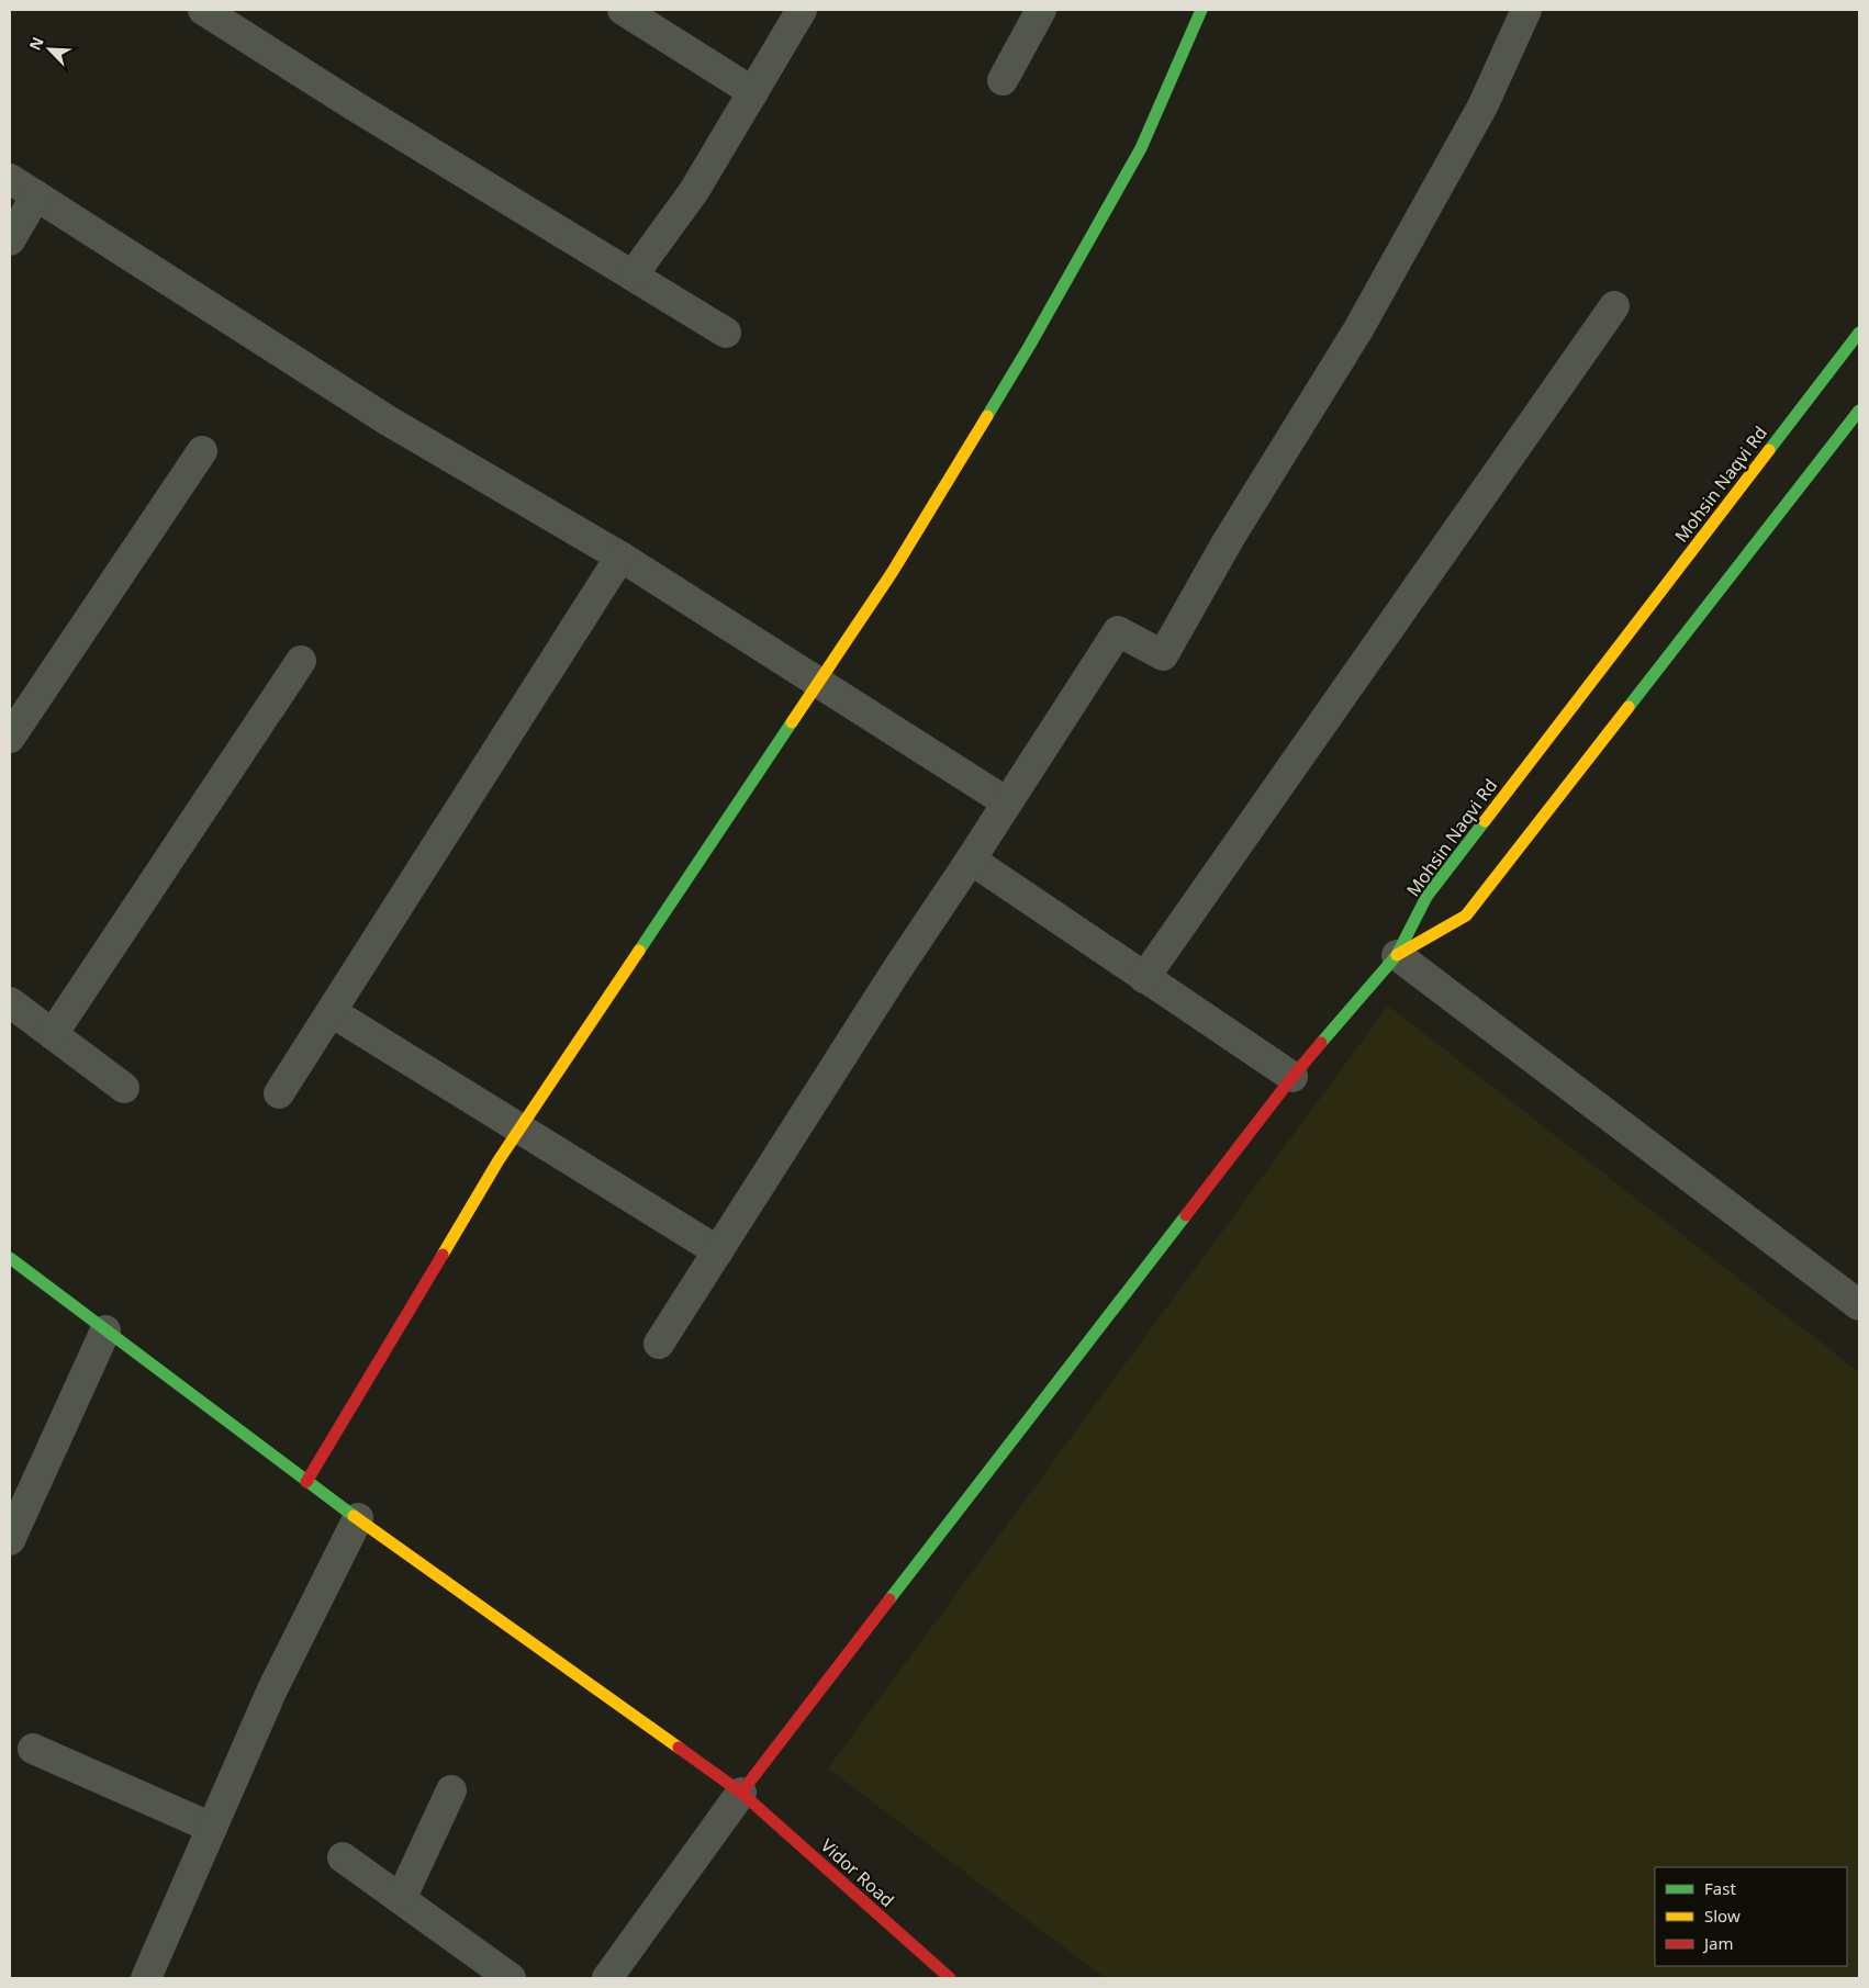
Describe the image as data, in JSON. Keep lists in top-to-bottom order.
{
  "streets": {
    "street": ["Mohsin Naqvi Rd", "Vidor Road"]
  },
  "legend": ["Fast", "Slow", "Jam"],
  "north": "top left"
}
